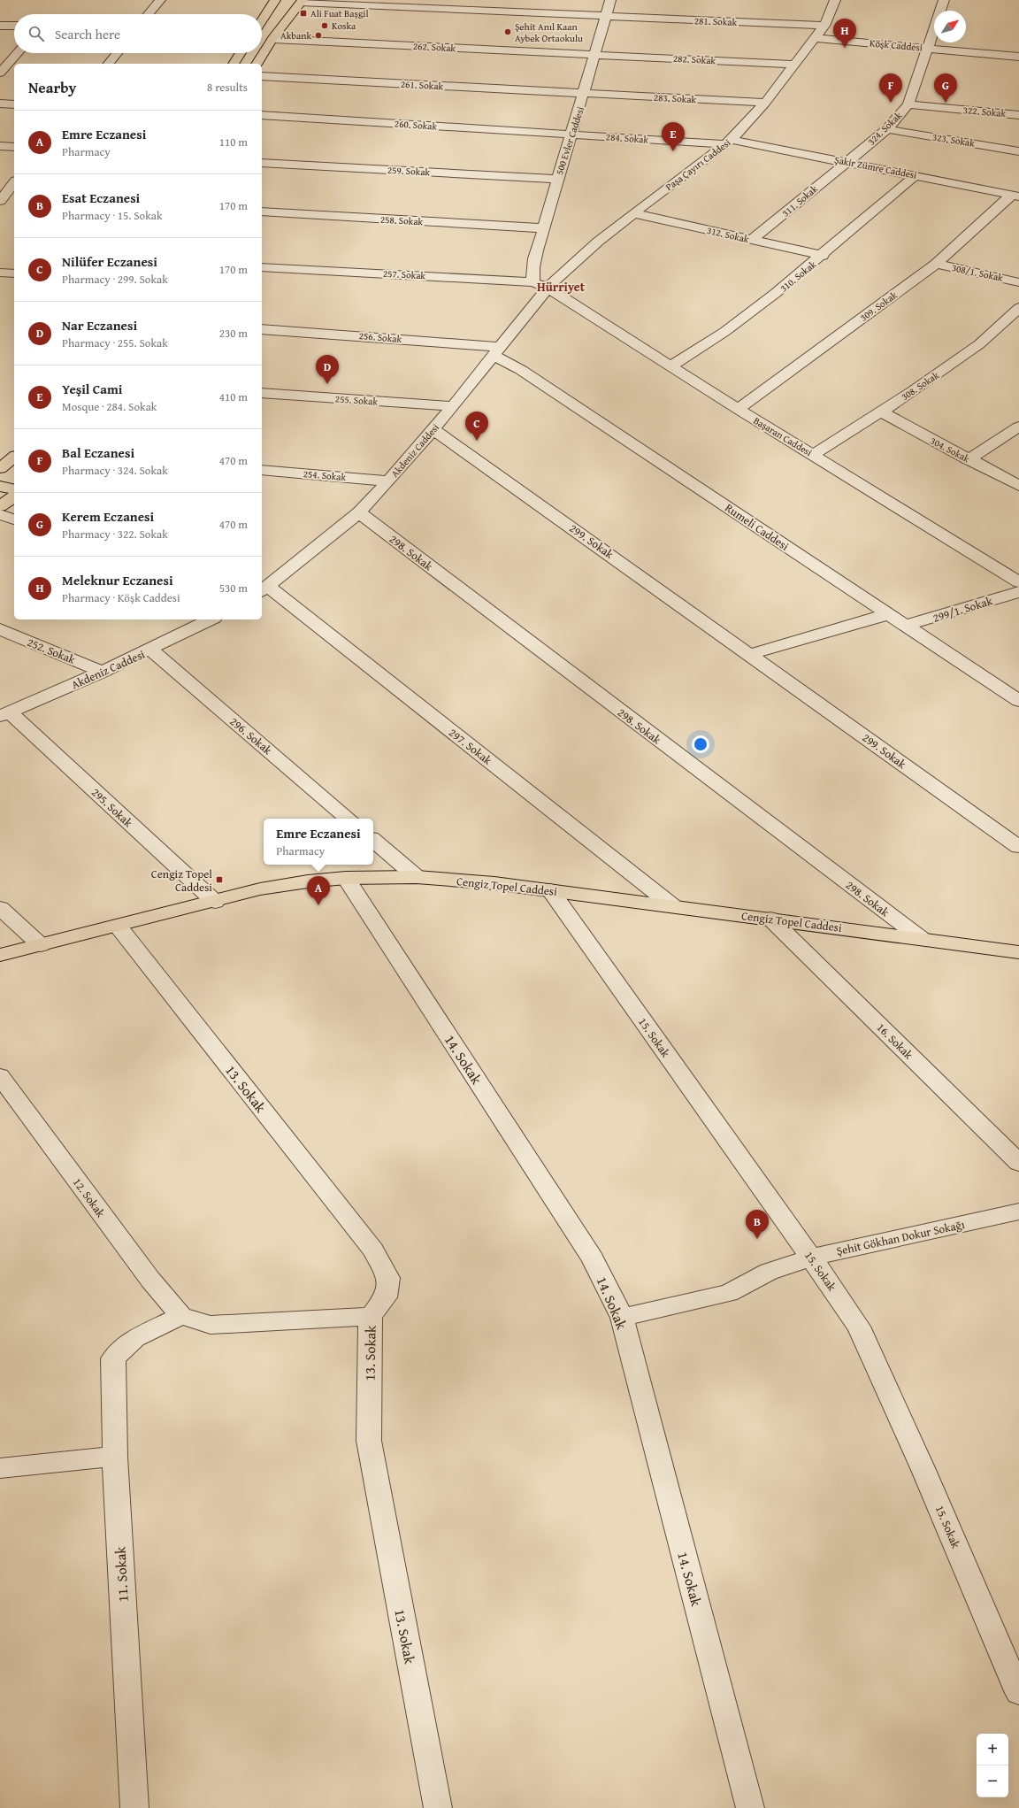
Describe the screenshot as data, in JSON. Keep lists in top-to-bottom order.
{
  "streets": {
    "main road": ["Cengiz Topel Caddesi"],
    "street": [
      "281. Sokak",
      "Köşk Caddesi",
      "262. Sokak",
      "282. Sokak",
      "261. Sokak",
      "283. Sokak",
      "322. Sokak",
      "260. Sokak",
      "324. Sokak",
      "284. Sokak",
      "323. Sokak",
      "500 Evler Caddesi",
      "Paşa Çayırı Caddesi",
      "Şakir Zümre Caddesi",
      "259. Sokak",
      "311. Sokak",
      "258. Sokak",
      "312. Sokak",
      "308/1. Sokak",
      "257. Sokak",
      "310. Sokak",
      "309. Sokak",
      "256. Sokak",
      "308. Sokak",
      "255. Sokak",
      "Başaran Caddesi",
      "304. Sokak",
      "Akdeniz Caddesi",
      "254. Sokak",
      "Rumeli Caddesi",
      "299. Sokak",
      "298. Sokak",
      "299/1. Sokak",
      "252. Sokak",
      "296. Sokak",
      "297. Sokak",
      "295. Sokak",
      "15. Sokak",
      "16. Sokak",
      "14. Sokak",
      "13. Sokak",
      "12. Sokak",
      "Şehit Gökhan Dokur Sokağı",
      "11. Sokak"
    ]
  },
  "crossings": [
    ["281. Sokak", "500 Evler Caddesi"],
    ["281. Sokak", "Paşa Çayırı Caddesi"],
    ["Köşk Caddesi", "324. Sokak"],
    ["Köşk Caddesi", "Paşa Çayırı Caddesi"],
    ["262. Sokak", "282. Sokak"],
    ["262. Sokak", "500 Evler Caddesi"],
    ["282. Sokak", "500 Evler Caddesi"],
    ["282. Sokak", "Paşa Çayırı Caddesi"],
    ["261. Sokak", "283. Sokak"],
    ["261. Sokak", "500 Evler Caddesi"],
    ["283. Sokak", "500 Evler Caddesi"],
    ["283. Sokak", "Paşa Çayırı Caddesi"],
    ["322. Sokak", "324. Sokak"],
    ["260. Sokak", "284. Sokak"],
    ["260. Sokak", "500 Evler Caddesi"],
    ["324. Sokak", "323. Sokak"],
    ["324. Sokak", "Şakir Zümre Caddesi"],
    ["324. Sokak", "311. Sokak"],
    ["284. Sokak", "500 Evler Caddesi"],
    ["284. Sokak", "Paşa Çayırı Caddesi"],
    ["284. Sokak", "Şakir Zümre Caddesi"],
    ["500 Evler Caddesi", "259. Sokak"],
    ["500 Evler Caddesi", "258. Sokak"],
    ["500 Evler Caddesi", "257. Sokak"],
    ["Paşa Çayırı Caddesi", "Şakir Zümre Caddesi"],
    ["Paşa Çayırı Caddesi", "312. Sokak"],
    ["Paşa Çayırı Caddesi", "257. Sokak"],
    ["Paşa Çayırı Caddesi", "Başaran Caddesi"],
    ["Paşa Çayırı Caddesi", "Akdeniz Caddesi"],
    ["Şakir Zümre Caddesi", "311. Sokak"],
    ["Şakir Zümre Caddesi", "310. Sokak"],
    ["Şakir Zümre Caddesi", "309. Sokak"],
    ["311. Sokak", "312. Sokak"],
    ["312. Sokak", "310. Sokak"],
    ["308/1. Sokak", "309. Sokak"],
    ["257. Sokak", "Başaran Caddesi"],
    ["257. Sokak", "Akdeniz Caddesi"],
    ["310. Sokak", "Başaran Caddesi"],
    ["309. Sokak", "Başaran Caddesi"],
    ["256. Sokak", "Akdeniz Caddesi"],
    ["256. Sokak", "Rumeli Caddesi"],
    ["308. Sokak", "Başaran Caddesi"],
    ["308. Sokak", "304. Sokak"],
    ["255. Sokak", "Akdeniz Caddesi"],
    ["Başaran Caddesi", "Akdeniz Caddesi"],
    ["Akdeniz Caddesi", "254. Sokak"],
    ["Akdeniz Caddesi", "Rumeli Caddesi"],
    ["Akdeniz Caddesi", "299. Sokak"],
    ["Akdeniz Caddesi", "298. Sokak"],
    ["Akdeniz Caddesi", "252. Sokak"],
    ["Akdeniz Caddesi", "296. Sokak"],
    ["Akdeniz Caddesi", "297. Sokak"],
    ["Akdeniz Caddesi", "295. Sokak"],
    ["Rumeli Caddesi", "299/1. Sokak"],
    ["298. Sokak", "Cengiz Topel Caddesi"],
    ["297. Sokak", "Cengiz Topel Caddesi"],
    ["295. Sokak", "Cengiz Topel Caddesi"],
    ["Cengiz Topel Caddesi", "15. Sokak"],
    ["Cengiz Topel Caddesi", "16. Sokak"],
    ["Cengiz Topel Caddesi", "14. Sokak"],
    ["Cengiz Topel Caddesi", "13. Sokak"],
    ["15. Sokak", "Şehit Gökhan Dokur Sokağı"],
    ["14. Sokak", "Şehit Gökhan Dokur Sokağı"]
  ],
  "districts": ["Hürriyet"],
  "places": {
    "transit": ["Ali Fuat Başgil", "Cengiz Topel Caddesi"],
    "other": ["Koska", "Şehit Anıl Kaan Aybek Ortaokulu", "Akbank"]
  },
  "north": "top right",
  "page": {
    "search": "Search here",
    "pins": [
      "H",
      "F",
      "G",
      "E",
      "D",
      "C",
      "A",
      "B"
    ],
    "heading": ["Nearby", "8 results"],
    "list": [
      {
        "mark": "A",
        "name": "Emre Eczanesi",
        "note": "Pharmacy",
        "value": "110 m"
      },
      {
        "mark": "B",
        "name": "Esat Eczanesi",
        "note": "Pharmacy · 15. Sokak",
        "value": "170 m"
      },
      {
        "mark": "C",
        "name": "Nilüfer Eczanesi",
        "note": "Pharmacy · 299. Sokak",
        "value": "170 m"
      },
      {
        "mark": "D",
        "name": "Nar Eczanesi",
        "note": "Pharmacy · 255. Sokak",
        "value": "230 m"
      },
      {
        "mark": "E",
        "name": "Yeşil Cami",
        "note": "Mosque · 284. Sokak",
        "value": "410 m"
      },
      {
        "mark": "F",
        "name": "Bal Eczanesi",
        "note": "Pharmacy · 324. Sokak",
        "value": "470 m"
      },
      {
        "mark": "G",
        "name": "Kerem Eczanesi",
        "note": "Pharmacy · 322. Sokak",
        "value": "470 m"
      },
      {
        "mark": "H",
        "name": "Meleknur Eczanesi",
        "note": "Pharmacy · Köşk Caddesi",
        "value": "530 m"
      }
    ],
    "popup": ["Emre Eczanesi", "Pharmacy"],
    "map_buttons": ["+", "−"]
  }
}
